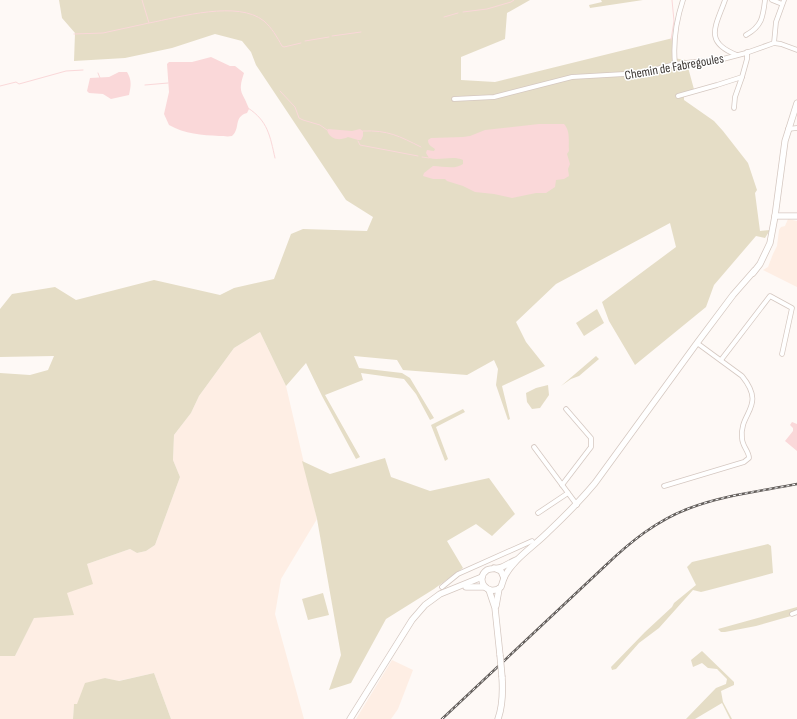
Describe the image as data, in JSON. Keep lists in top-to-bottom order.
{
  "streets": {
    "street": ["Chemin de Fabregoules"]
  }
}
